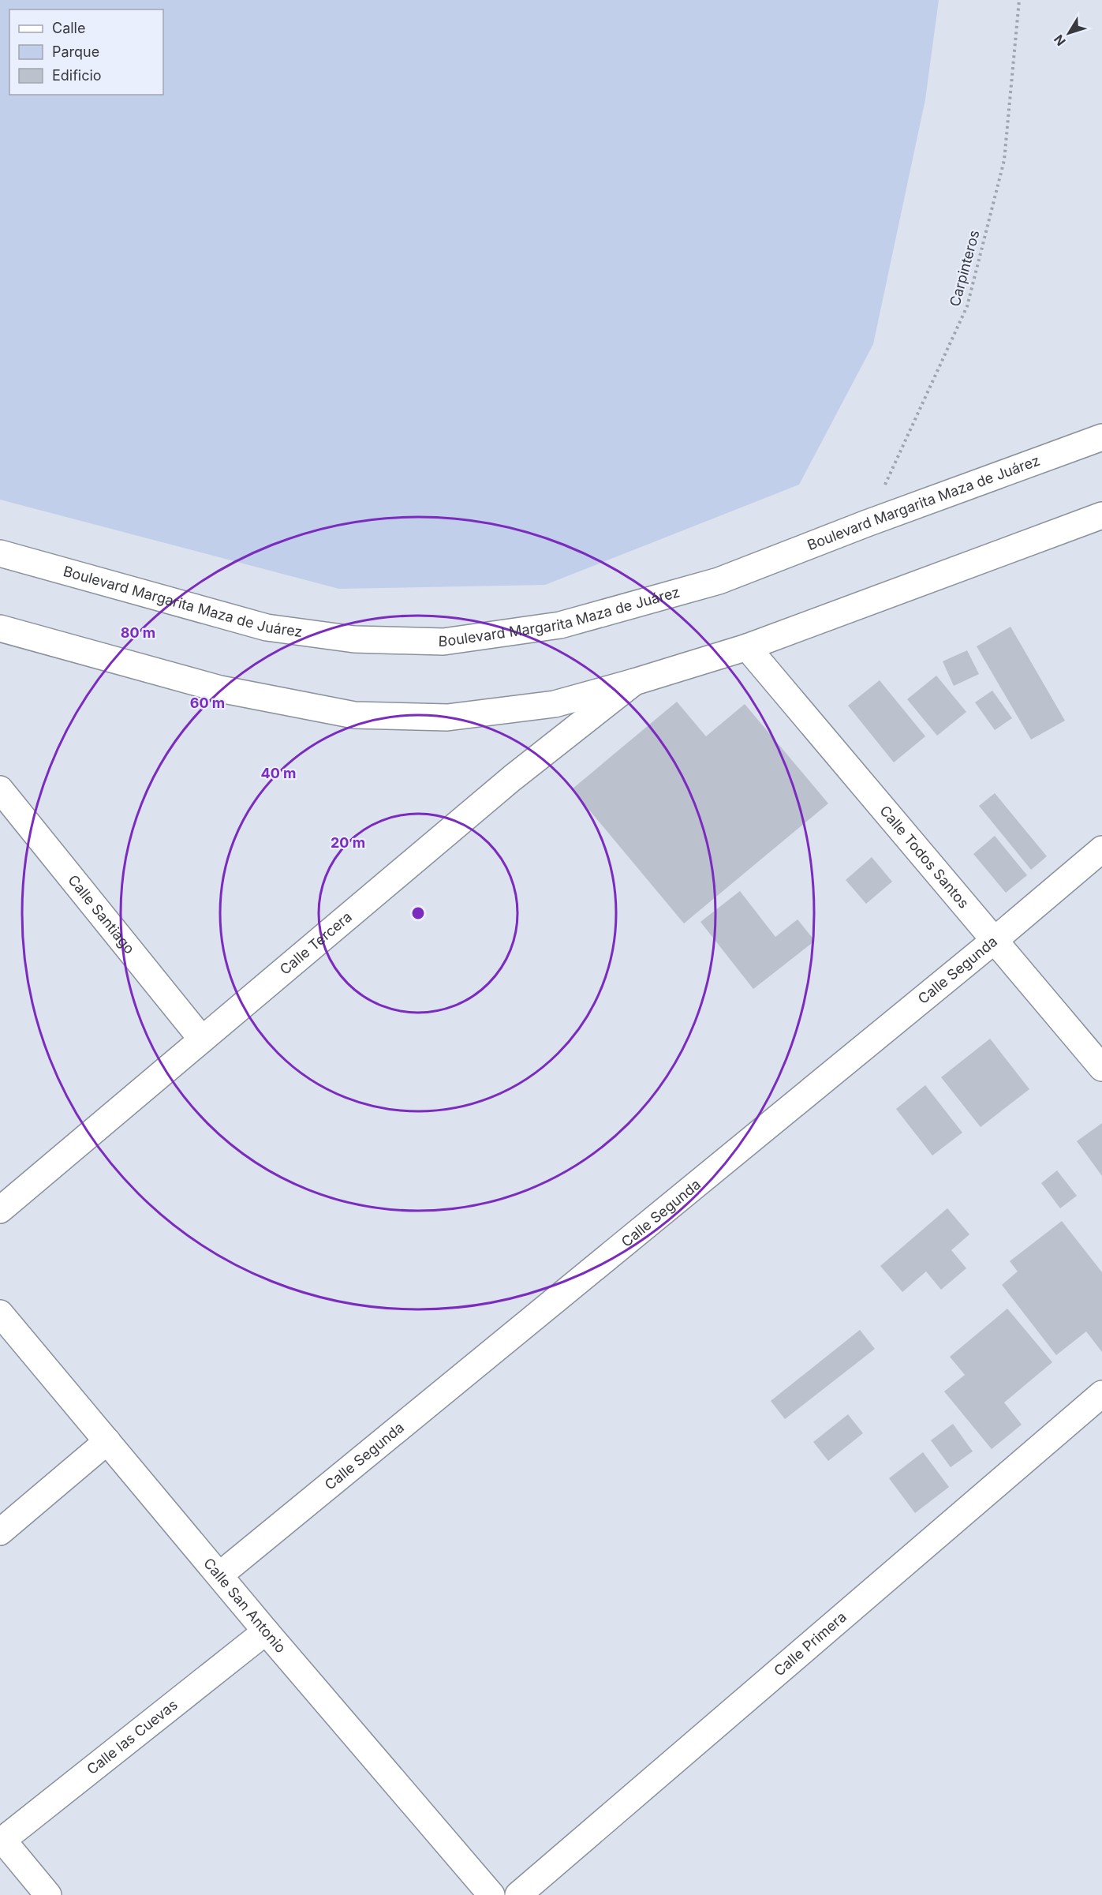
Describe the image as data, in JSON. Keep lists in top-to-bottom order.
{
  "streets": {
    "street": [
      "Boulevard Margarita Maza de Juárez",
      "Calle Todos Santos",
      "Calle Santiago",
      "Calle Tercera",
      "Calle Segunda",
      "Calle San Antonio",
      "Calle Primera",
      "Calle las Cuevas"
    ],
    "path": ["Carpinteros"]
  },
  "crossings": [
    ["Carpinteros", "Boulevard Margarita Maza de Juárez"],
    ["Calle Todos Santos", "Calle Segunda"],
    ["Calle Santiago", "Calle Tercera"],
    ["Calle Segunda", "Calle San Antonio"],
    ["Calle San Antonio", "Calle las Cuevas"]
  ],
  "legend": ["Calle", "Parque", "Edificio"],
  "north": "bottom left",
  "rings": [
    "80 m",
    "60 m",
    "40 m",
    "20 m"
  ]
}
